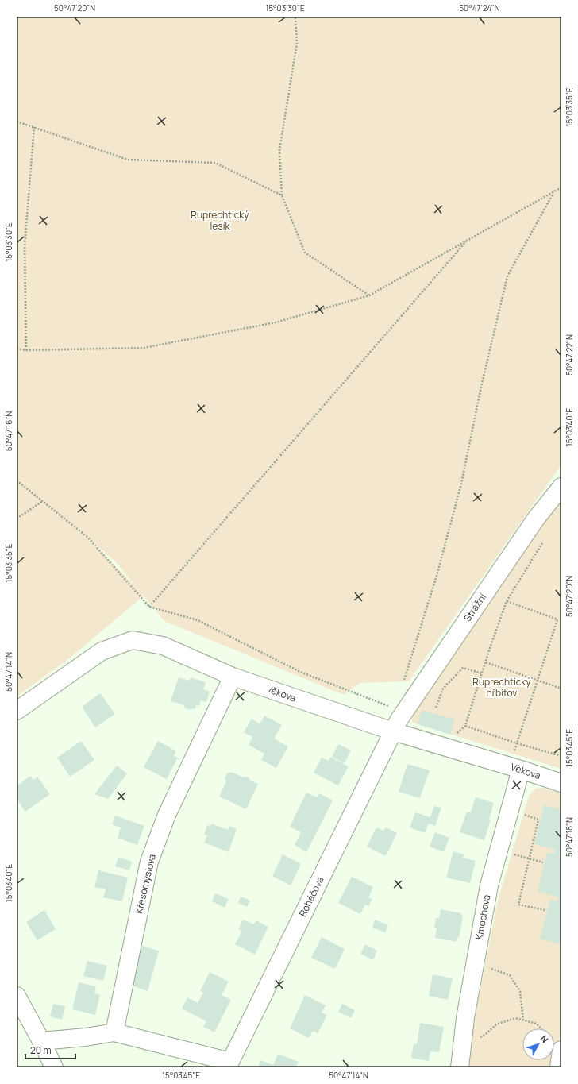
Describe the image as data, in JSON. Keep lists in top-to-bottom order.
{
  "streets": {
    "street": [
      "Strážní",
      "Věkova",
      "Křesomyslova",
      "Roháčova",
      "Kmochova"
    ]
  },
  "crossings": [
    ["Strážní", "Věkova"],
    ["Strážní", "Roháčova"],
    ["Věkova", "Křesomyslova"],
    ["Věkova", "Roháčova"],
    ["Věkova", "Kmochova"],
    ["Křesomyslova", "Roháčova"]
  ],
  "parks": ["Ruprechtický lesík", "Ruprechtický hřbitov"],
  "scale_bar": "20 m",
  "north": "top right",
  "coordinates": [
    "50°47'20\"N",
    "15°03'30\"E",
    "50°47'24\"N",
    "15°03'35\"E",
    "50°47'22\"N",
    "15°03'40\"E",
    "50°47'16\"N",
    "50°47'14\"N",
    "15°03'45\"E",
    "50°47'18\"N"
  ]
}
